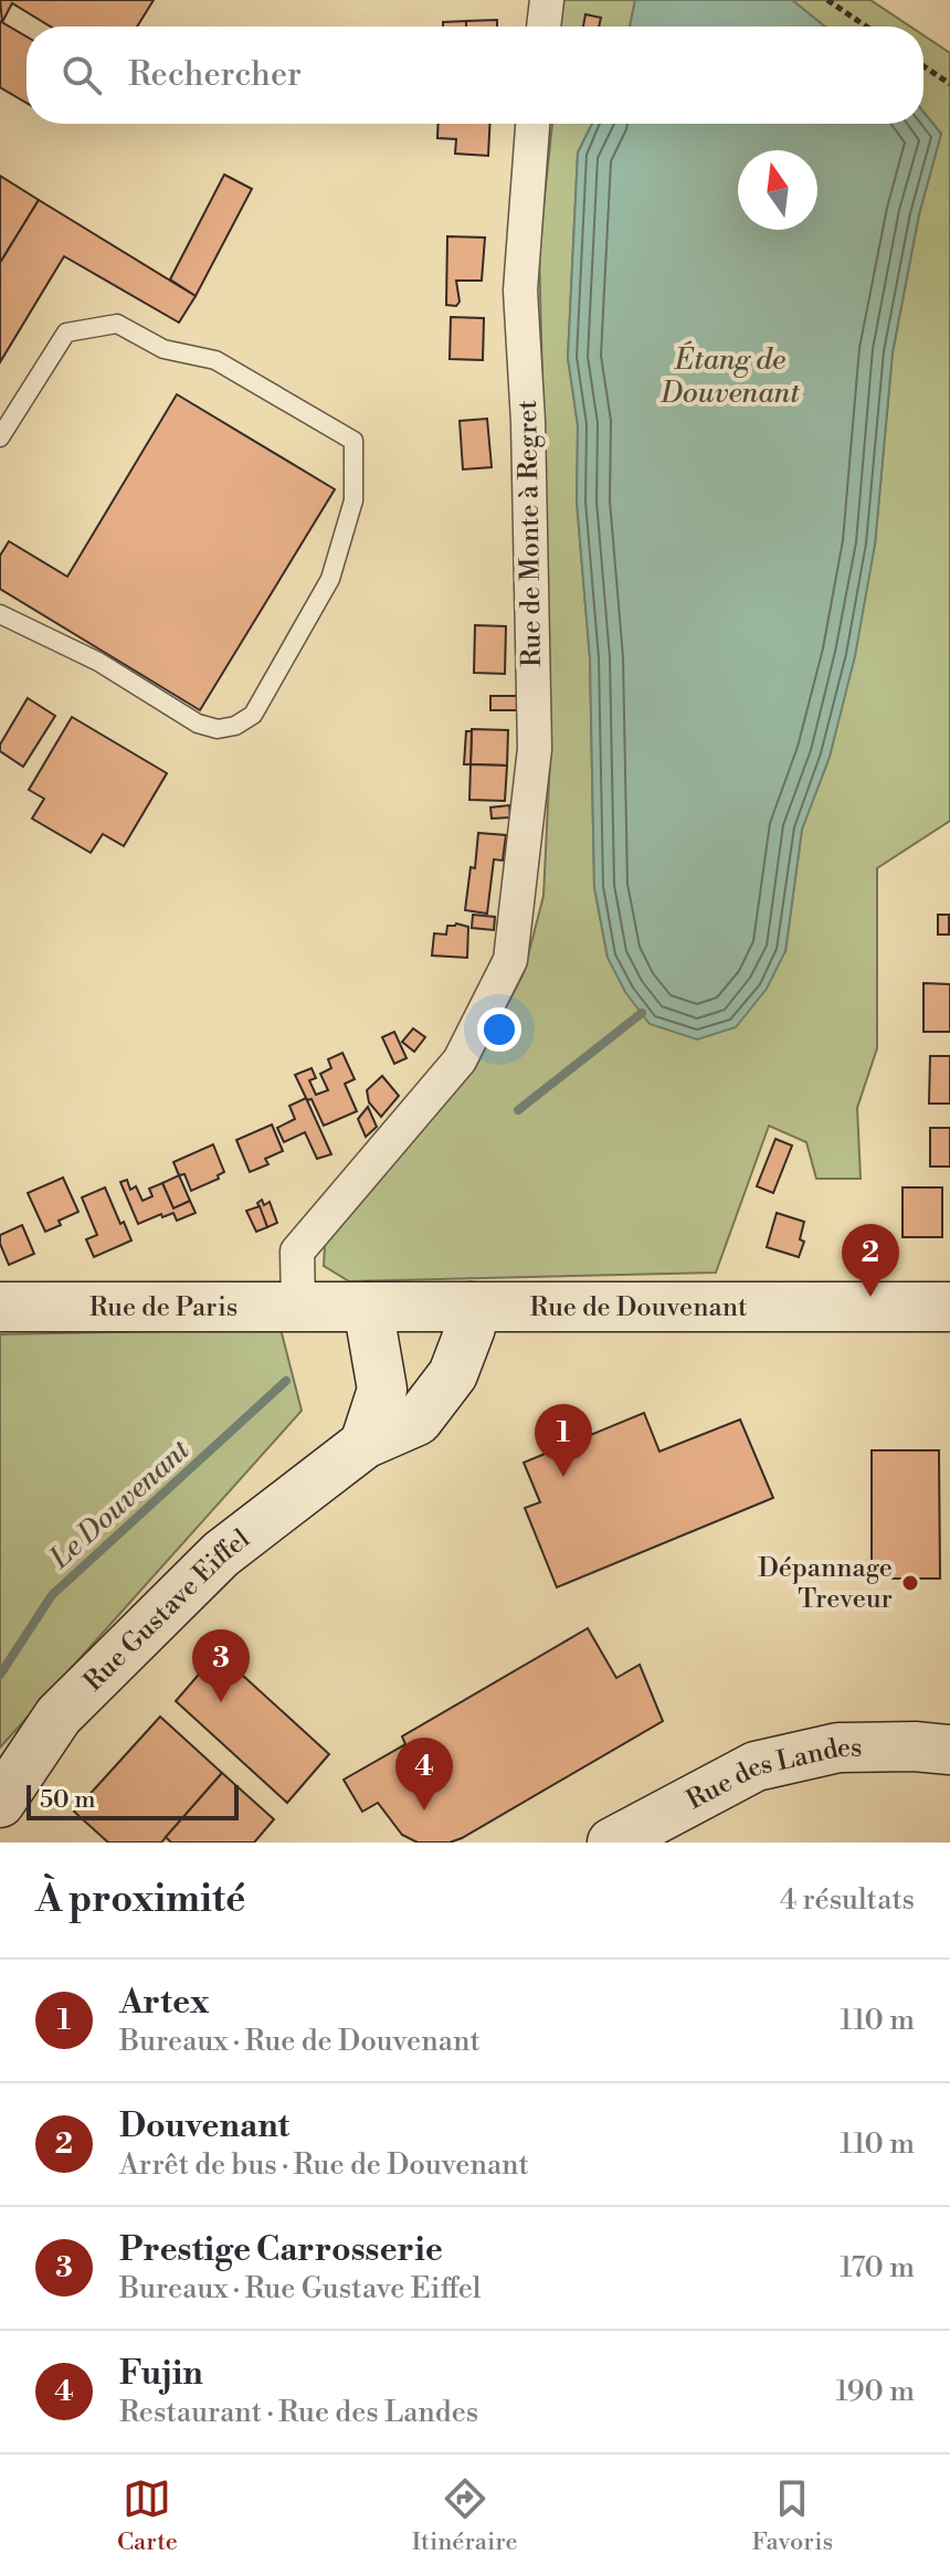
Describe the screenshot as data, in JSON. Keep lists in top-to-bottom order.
{
  "streets": {
    "street": [
      "Rue de Monte à Regret",
      "Rue de Paris",
      "Rue de Douvenant",
      "Rue Gustave Eiffel",
      "Rue des Landes"
    ]
  },
  "crossings": [
    ["Rue de Monte à Regret", "Rue de Paris"],
    ["Rue de Monte à Regret", "Rue de Douvenant"],
    ["Rue de Paris", "Rue de Douvenant"],
    ["Rue de Douvenant", "Rue Gustave Eiffel"]
  ],
  "water": ["Étang de Douvenant", "Le Douvenant"],
  "places": ["Dépannage Treveur"],
  "scale_bar": "50 m",
  "north": "top",
  "page": {
    "search": "Rechercher",
    "pins": [
      "2",
      "1",
      "3",
      "4"
    ],
    "scale": "50 m",
    "heading": ["À proximité", "4 résultats"],
    "list": [
      {
        "mark": "1",
        "name": "Artex",
        "note": "Bureaux · Rue de Douvenant",
        "value": "110 m"
      },
      {
        "mark": "2",
        "name": "Douvenant",
        "note": "Arrêt de bus · Rue de Douvenant",
        "value": "110 m"
      },
      {
        "mark": "3",
        "name": "Prestige Carrosserie",
        "note": "Bureaux · Rue Gustave Eiffel",
        "value": "170 m"
      },
      {
        "mark": "4",
        "name": "Fujin",
        "note": "Restaurant · Rue des Landes",
        "value": "190 m"
      }
    ],
    "nav": ["Carte", "Itinéraire", "Favoris"]
  }
}
